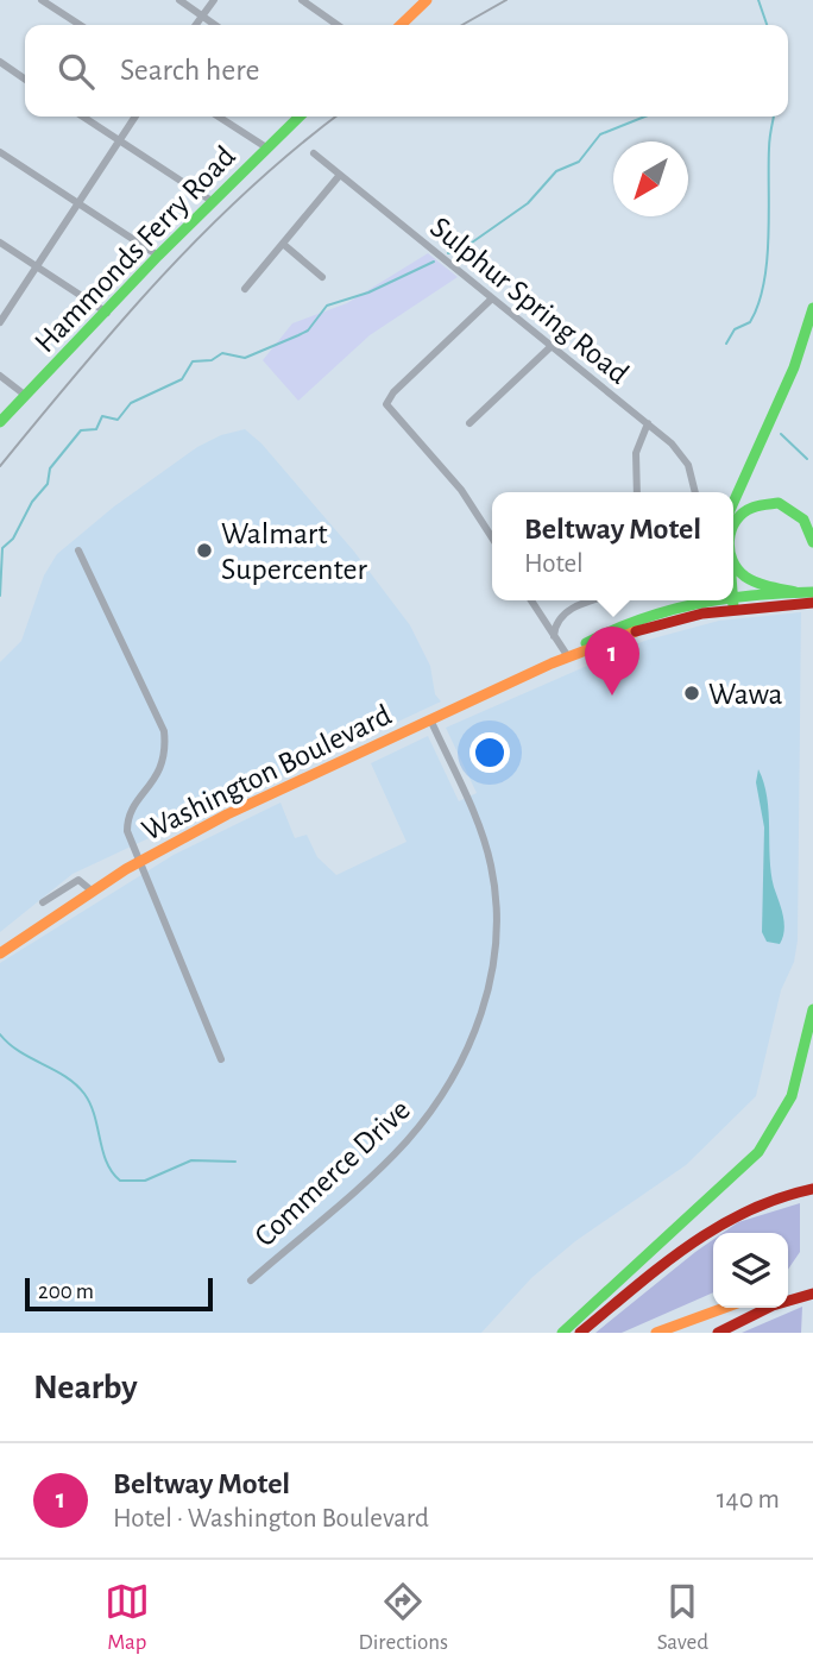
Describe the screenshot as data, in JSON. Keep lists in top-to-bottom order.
{
  "streets": {
    "main road": ["Hammonds Ferry Road", "Washington Boulevard"],
    "street": ["Sulphur Spring Road", "Commerce Drive"]
  },
  "crossings": [
    ["Washington Boulevard", "Commerce Drive"]
  ],
  "places": ["Walmart Supercenter", "Wawa"],
  "scale_bar": "200 m",
  "north": "bottom left",
  "page": {
    "search": "Search here",
    "popup": ["Beltway Motel", "Hotel"],
    "pins": "1",
    "scale": "200 m",
    "heading": "Nearby",
    "list": [
      {
        "mark": "1",
        "name": "Beltway Motel",
        "note": "Hotel · Washington Boulevard",
        "value": "140 m"
      }
    ],
    "nav": ["Map", "Directions", "Saved"]
  }
}
